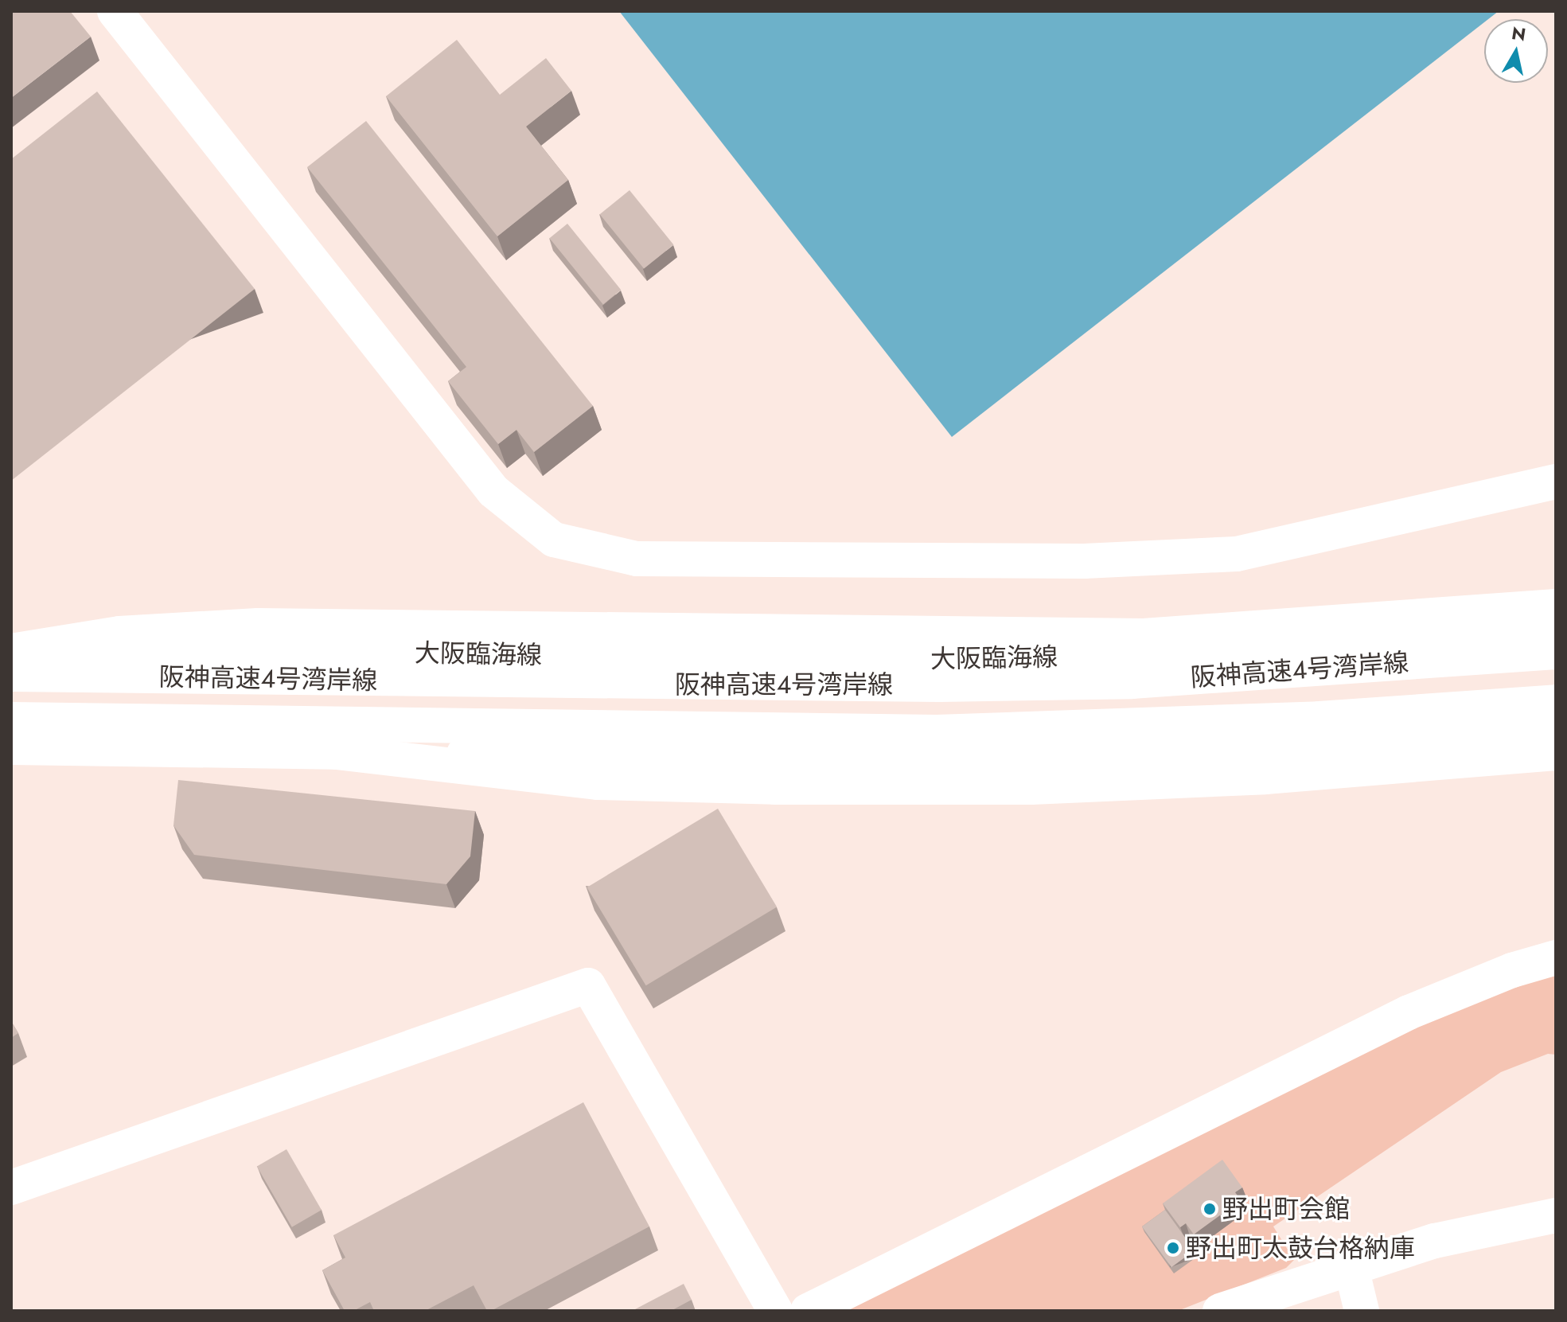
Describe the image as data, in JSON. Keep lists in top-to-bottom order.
{
  "streets": {
    "main road": ["大阪臨海線", "阪神高速4号湾岸線"]
  },
  "places": ["野出町会館", "野出町太鼓台格納庫"],
  "north": "top"
}
